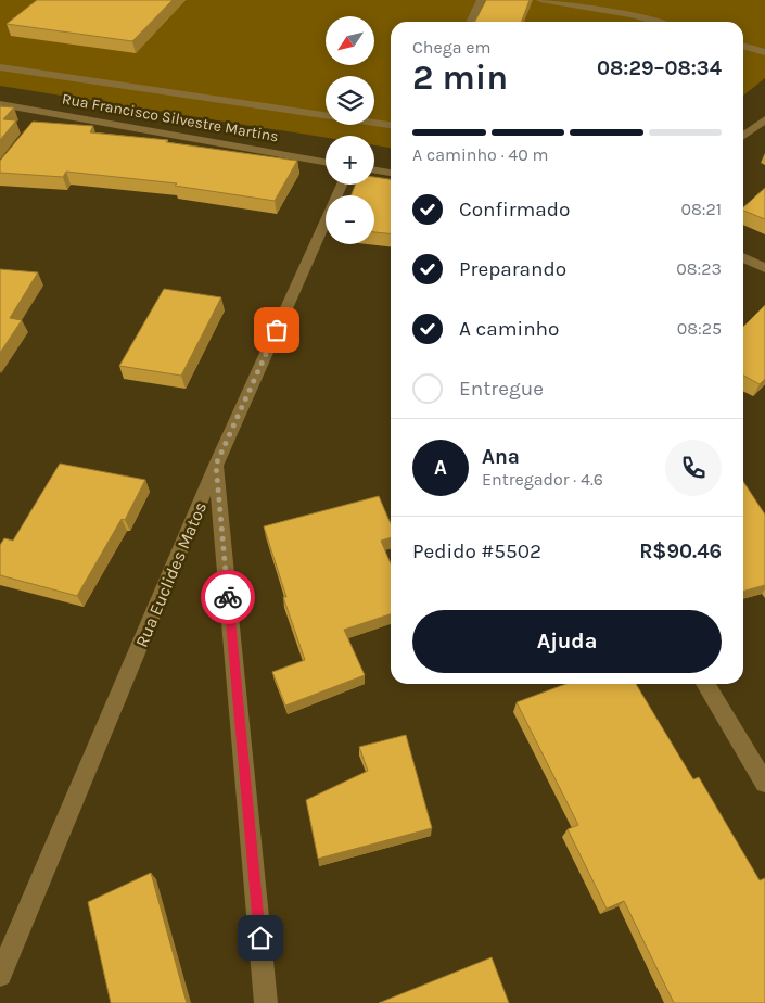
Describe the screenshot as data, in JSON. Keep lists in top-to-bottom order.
{
  "streets": {
    "street": ["Rua Francisco Silvestre Martins", "Rua Euclides Matos"]
  },
  "north": "bottom left",
  "page": {
    "map_buttons": ["+", "−"],
    "heading": ["2 min", "Chega em", "08:29–08:34"],
    "panel": [
      "Ana",
      "Entregador · 4.6",
      "Pedido #5502",
      "R$90.46"
    ],
    "bar": "A caminho · 40 m",
    "list": [
      ["Confirmado", "08:21"],
      ["Preparando", "08:23"],
      ["A caminho", "08:25"],
      "Entregue"
    ],
    "round": "A",
    "buttons": "Ajuda"
  }
}
